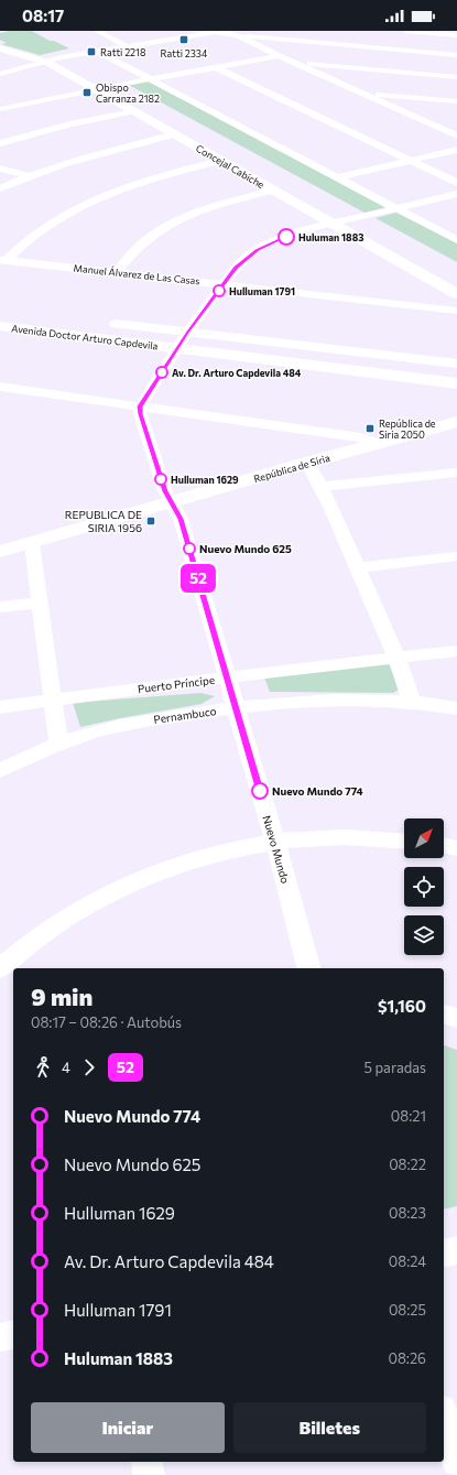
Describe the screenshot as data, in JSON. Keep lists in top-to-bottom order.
{
  "streets": {
    "main road": ["Concejal Cabiche", "Avenida Doctor Arturo Capdevila", "República de Siria"],
    "street": [
      "Manuel Álvarez de Las Casas",
      "Puerto Príncipe",
      "Pernambuco",
      "Nuevo Mundo"
    ]
  },
  "crossings": [
    ["República de Siria", "Nuevo Mundo"],
    ["Puerto Príncipe", "Nuevo Mundo"],
    ["Pernambuco", "Nuevo Mundo"]
  ],
  "places": {
    "transit": [
      "Ratti 2334",
      "Ratti 2218",
      "Obispo Carranza 2182",
      "República de Siria 2050",
      "REPUBLICA DE SIRIA 1956"
    ],
    "other": [
      "Huluman 1883",
      "Hulluman 1791",
      "Av. Dr. Arturo Capdevila 484",
      "Hulluman 1629",
      "Nuevo Mundo 625",
      "Nuevo Mundo 774"
    ]
  },
  "lines": ["bus line 52"],
  "north": "top right",
  "page": {
    "status": "08:17",
    "on_map": "52",
    "heading": ["9 min", "08:17 – 08:26 · Autobús", "$1,160"],
    "legs": ["4", "52", "5 paradas"],
    "list": [
      {
        "name": "Nuevo Mundo 774",
        "value": "08:21"
      },
      {
        "name": "Nuevo Mundo 625",
        "value": "08:22"
      },
      {
        "name": "Hulluman 1629",
        "value": "08:23"
      },
      {
        "name": "Av. Dr. Arturo Capdevila 484",
        "value": "08:24"
      },
      {
        "name": "Hulluman 1791",
        "value": "08:25"
      },
      {
        "name": "Huluman 1883",
        "value": "08:26"
      }
    ],
    "buttons": ["Iniciar", "Billetes"]
  }
}
